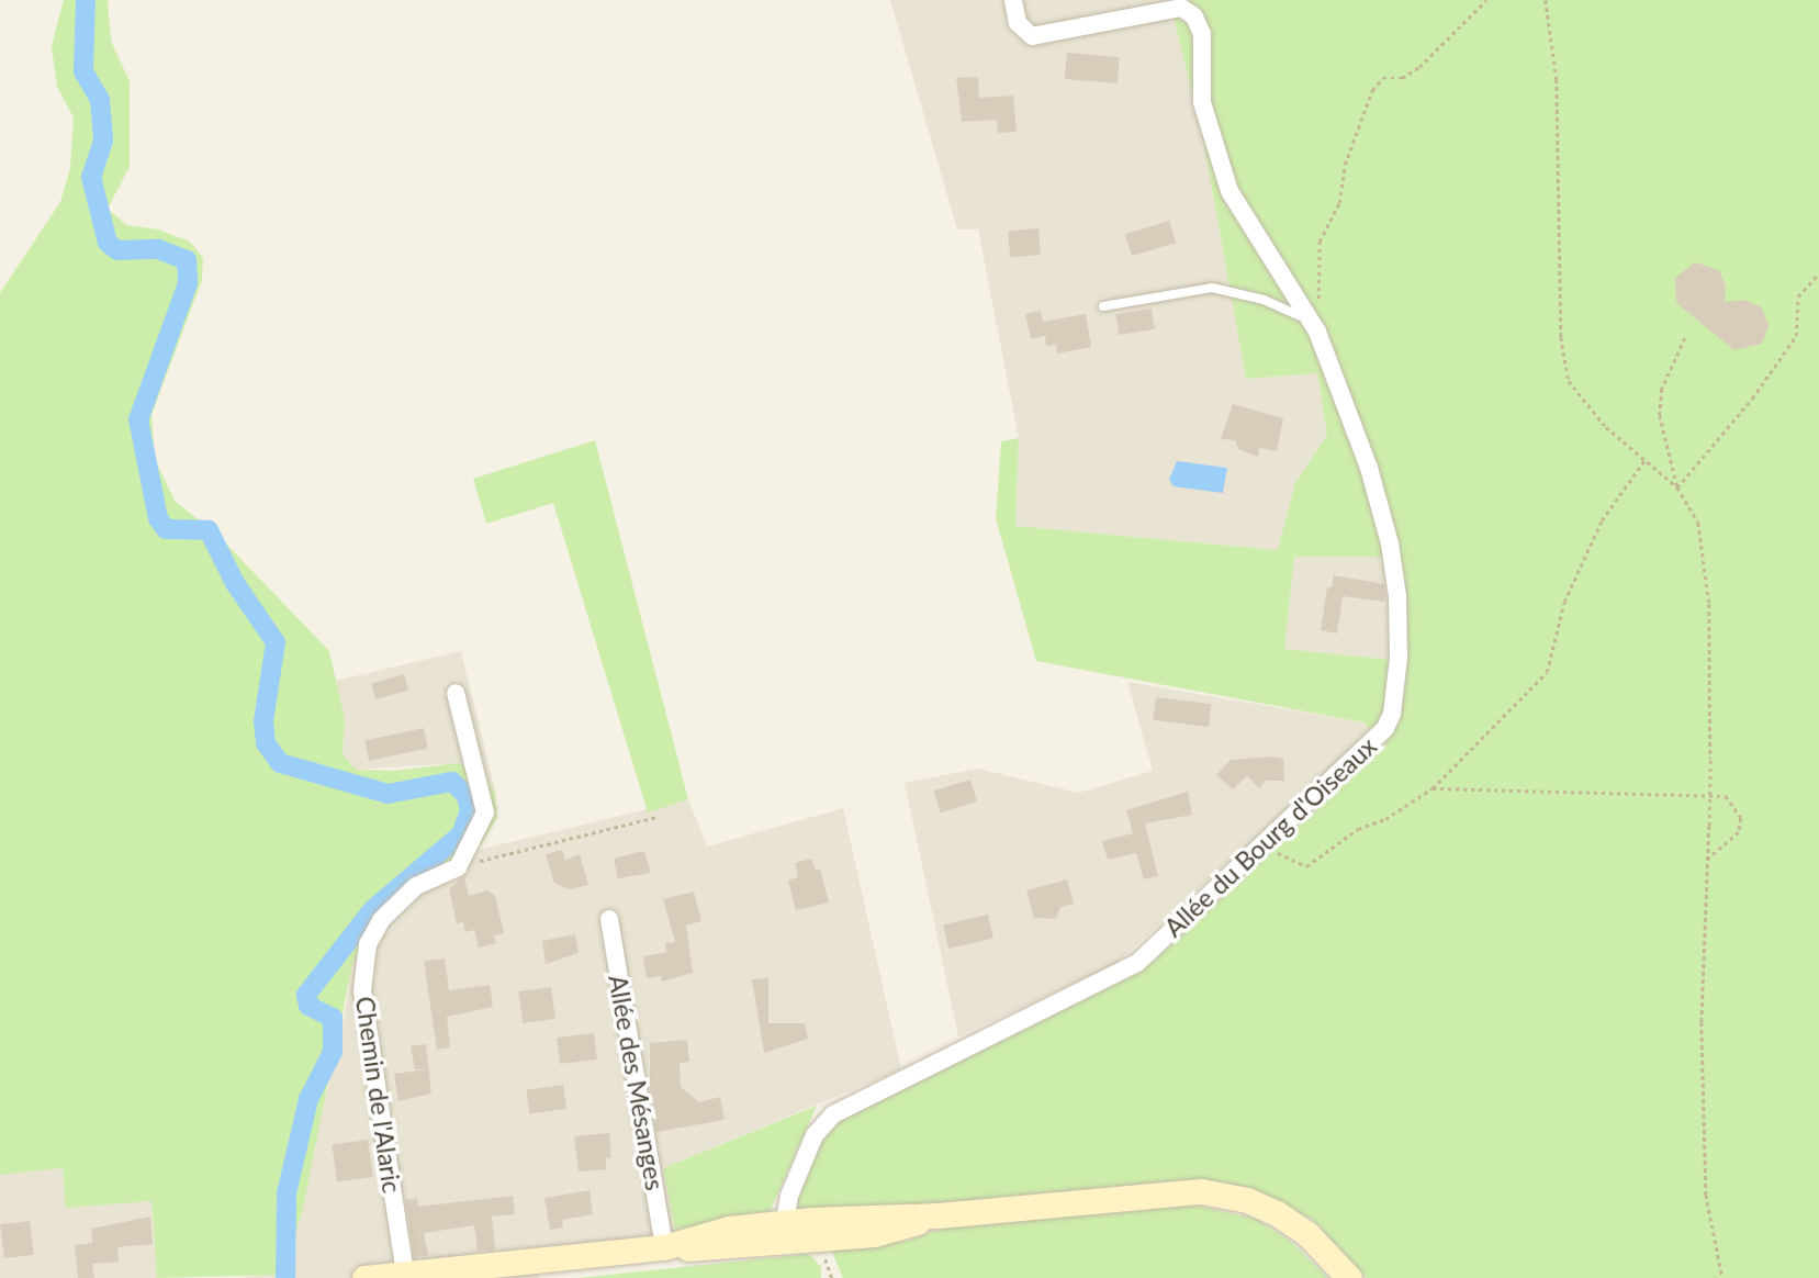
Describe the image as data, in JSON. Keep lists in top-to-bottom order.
{
  "streets": {
    "street": ["Allée du Bourg d'Oiseaux", "Allée des Mésanges", "Chemin de l'Alaric"]
  }
}
